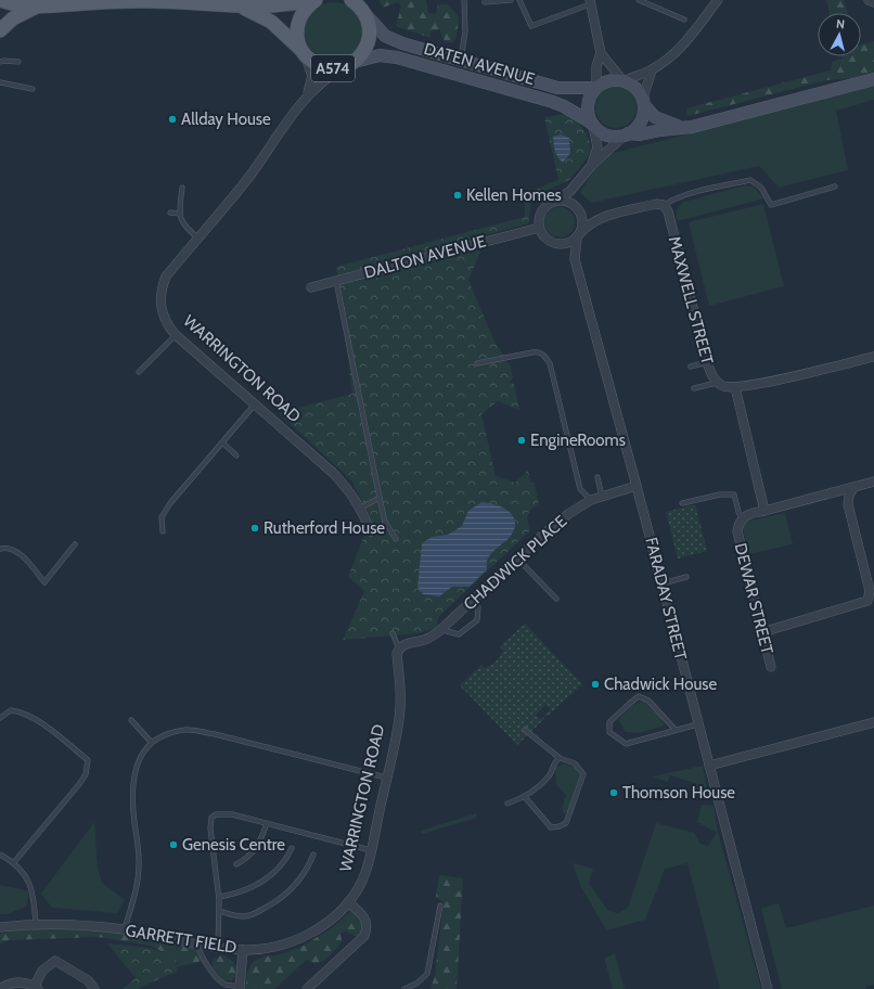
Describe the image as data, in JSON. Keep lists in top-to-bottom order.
{
  "streets": {
    "main road": ["A574"],
    "street": [
      "DATEN AVENUE",
      "DALTON AVENUE",
      "MAXWELL STREET",
      "WARRINGTON ROAD",
      "CHADWICK PLACE",
      "FARADAY STREET",
      "DEWAR STREET",
      "GARRETT FIELD"
    ]
  },
  "crossings": [
    ["DATEN AVENUE", "A574"],
    ["DATEN AVENUE", "WARRINGTON ROAD"],
    ["A574", "WARRINGTON ROAD"],
    ["DALTON AVENUE", "FARADAY STREET"],
    ["WARRINGTON ROAD", "CHADWICK PLACE"],
    ["WARRINGTON ROAD", "GARRETT FIELD"],
    ["CHADWICK PLACE", "FARADAY STREET"]
  ],
  "places": [
    "Allday House",
    "Kellen Homes",
    "EngineRooms",
    "Rutherford House",
    "Chadwick House",
    "Thomson House",
    "Genesis Centre"
  ],
  "north": "top"
}
